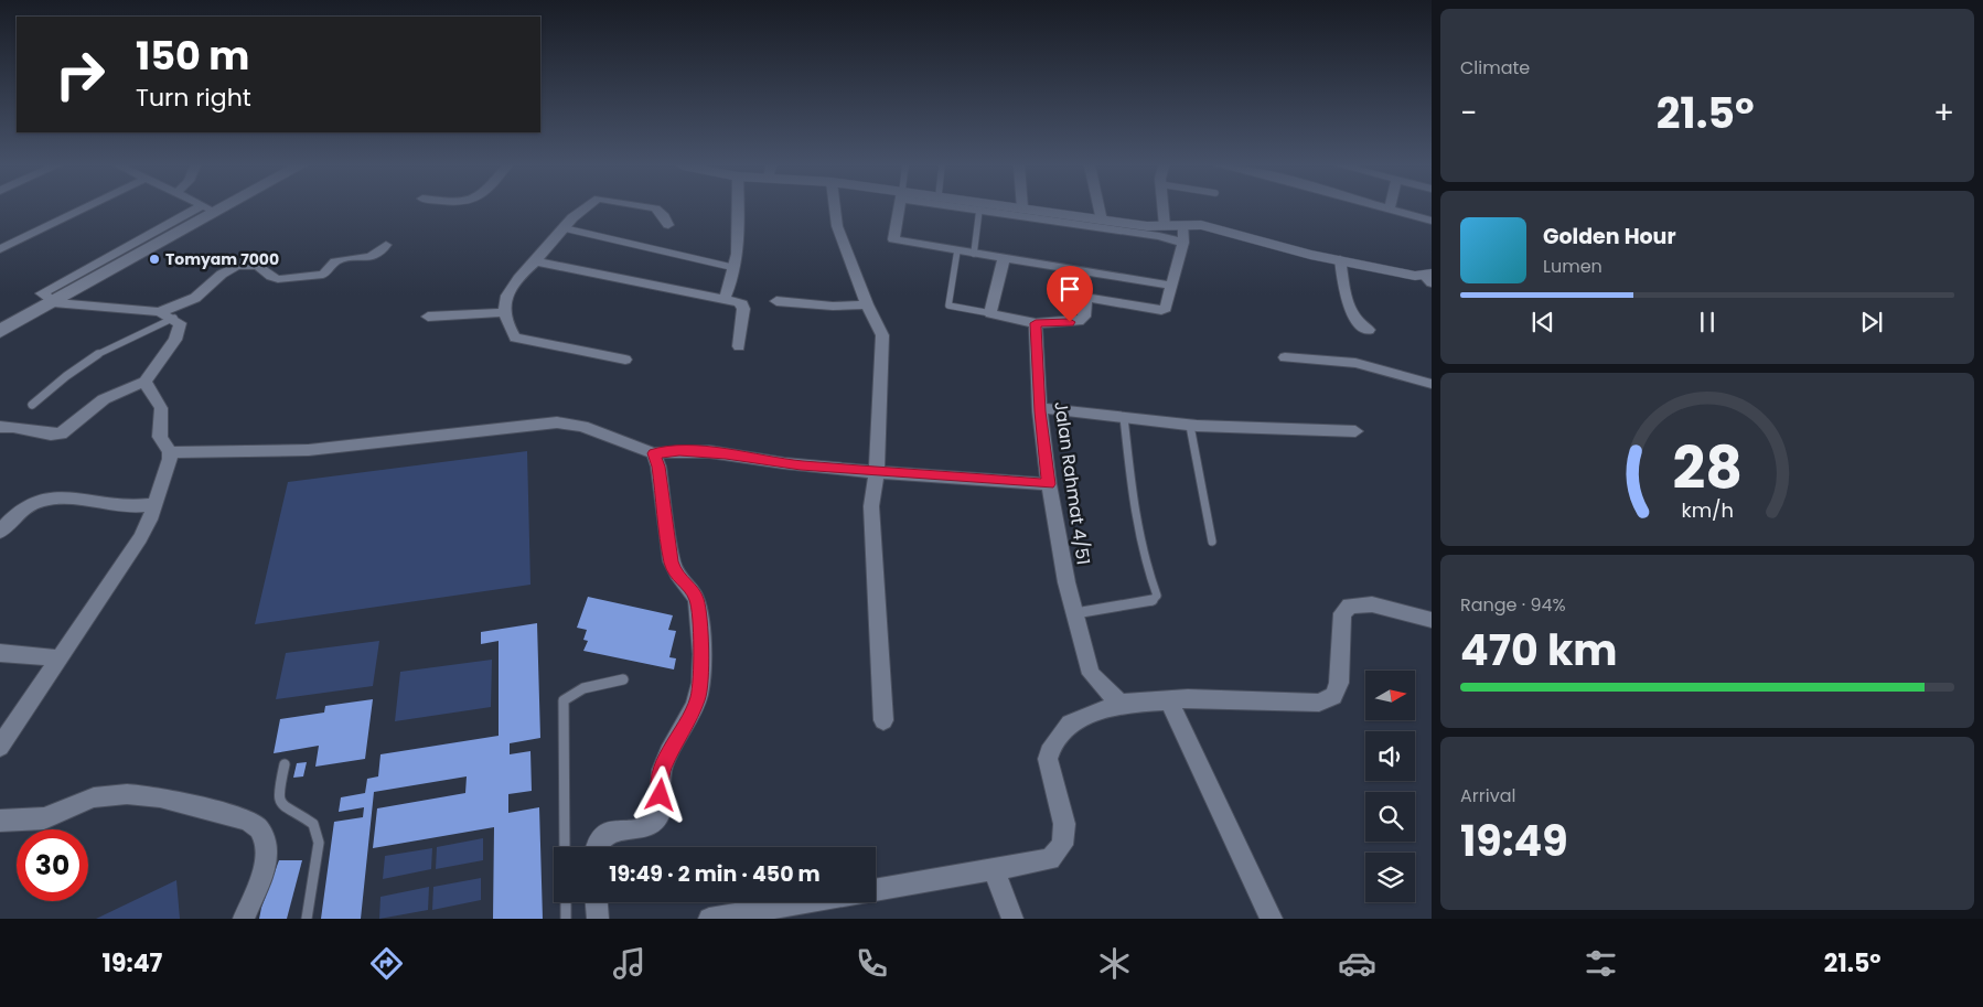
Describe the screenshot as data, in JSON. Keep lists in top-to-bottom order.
{
  "streets": {
    "street": ["Jalan Rahmat 4/51"]
  },
  "places": ["Tomyam 7000"],
  "north": "right",
  "page": {
    "tile": [
      "Climate",
      ["Range · 94%", "470 km"],
      ["Arrival", "19:49"]
    ],
    "turn": ["150 m", "Turn right"],
    "heat": ["−", "21.5°", "+"],
    "song": ["Golden Hour", "Lumen"],
    "limit": "30",
    "trip": "19:49 · 2 min · 450 m",
    "tabs": ["19:47", "21.5°"],
    "gauge": ["28", "km/h"]
  }
}
